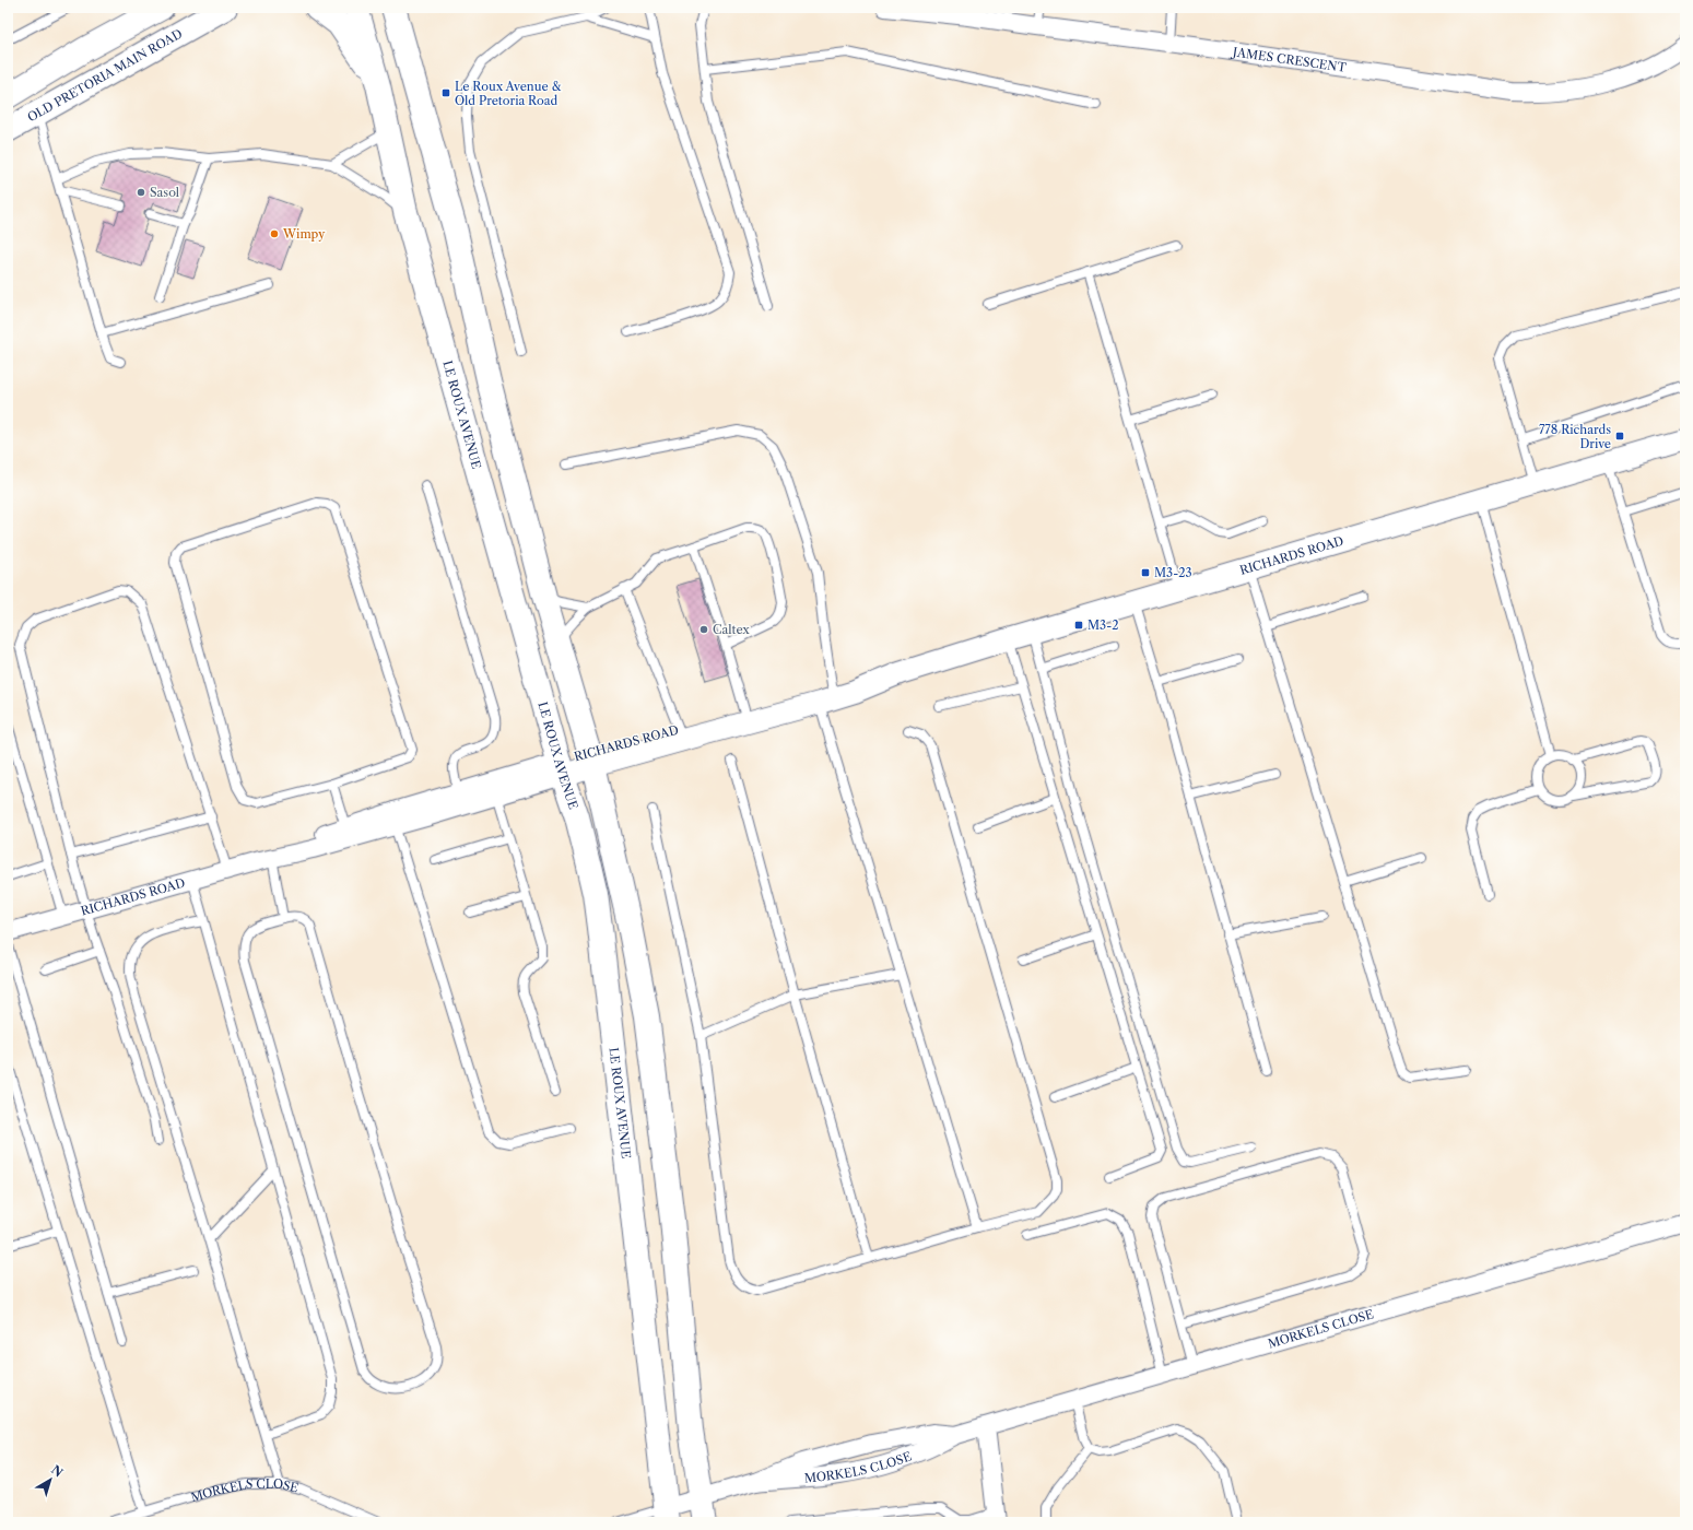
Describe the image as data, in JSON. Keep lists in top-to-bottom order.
{
  "streets": {
    "main road": ["OLD PRETORIA MAIN ROAD", "LE ROUX AVENUE"],
    "street": ["JAMES CRESCENT", "RICHARDS ROAD", "MORKELS CLOSE"]
  },
  "crossings": [
    ["LE ROUX AVENUE", "RICHARDS ROAD"],
    ["LE ROUX AVENUE", "MORKELS CLOSE"]
  ],
  "places": {
    "transit": [
      "Le Roux Avenue & Old Pretoria Road",
      "778 Richards Drive",
      "M3-23",
      "M3-2"
    ],
    "other": ["Sasol", "Wimpy", "Caltex"]
  },
  "north": "top right"
}
